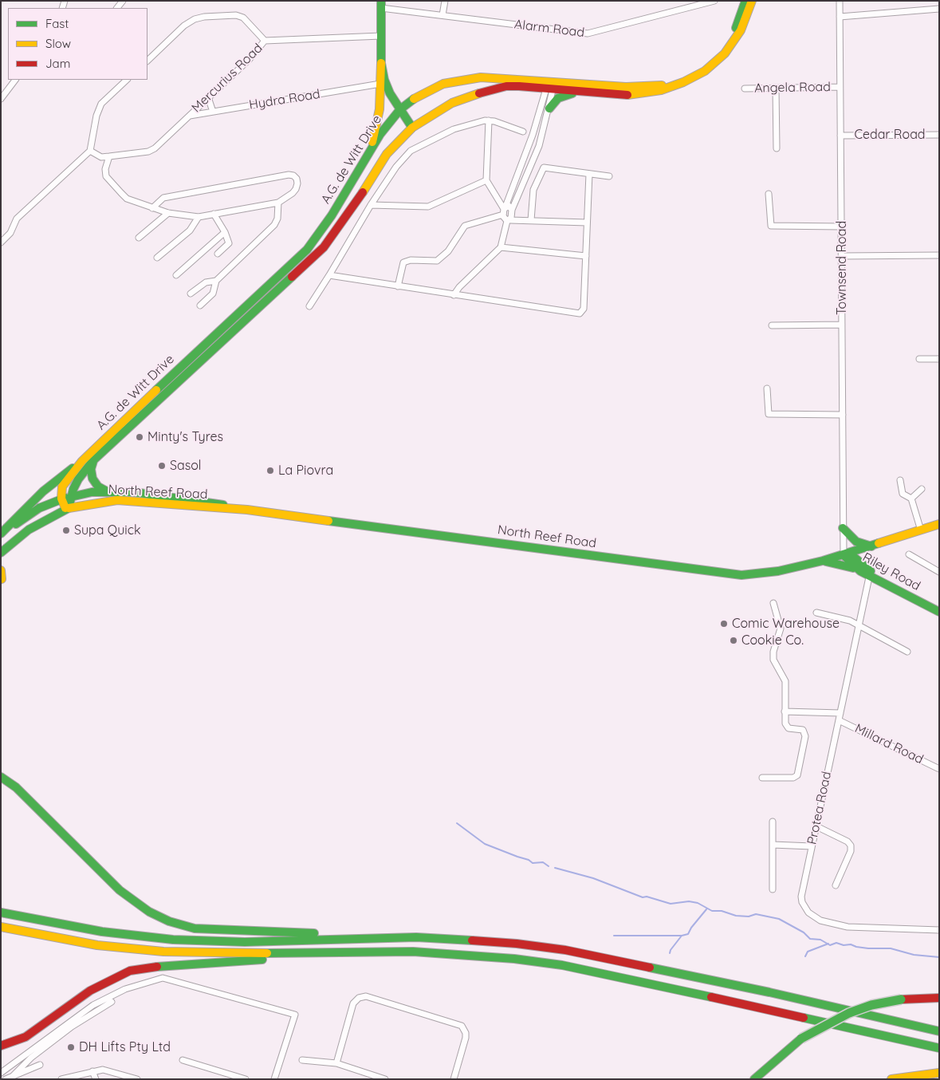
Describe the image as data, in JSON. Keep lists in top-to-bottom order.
{
  "streets": {
    "main road": ["A.G. de Witt Drive", "North Reef Road", "Riley Road"],
    "street": [
      "Alarm Road",
      "Mercurius Road",
      "Angela Road",
      "Hydra Road",
      "Cedar Road",
      "Townsend Road",
      "Millard Road",
      "Protea Road"
    ]
  },
  "crossings": [
    ["Mercurius Road", "Hydra Road"],
    ["Angela Road", "Townsend Road"],
    ["Cedar Road", "Townsend Road"],
    ["A.G. de Witt Drive", "North Reef Road"],
    ["Townsend Road", "North Reef Road"],
    ["Townsend Road", "Riley Road"],
    ["North Reef Road", "Riley Road"],
    ["Riley Road", "Protea Road"],
    ["Millard Road", "Protea Road"]
  ],
  "places": [
    "Minty's Tyres",
    "Sasol",
    "La Piovra",
    "Supa Quick",
    "Comic Warehouse",
    "Cookie Co.",
    "DH Lifts Pty Ltd"
  ],
  "legend": ["Fast", "Slow", "Jam"]
}
